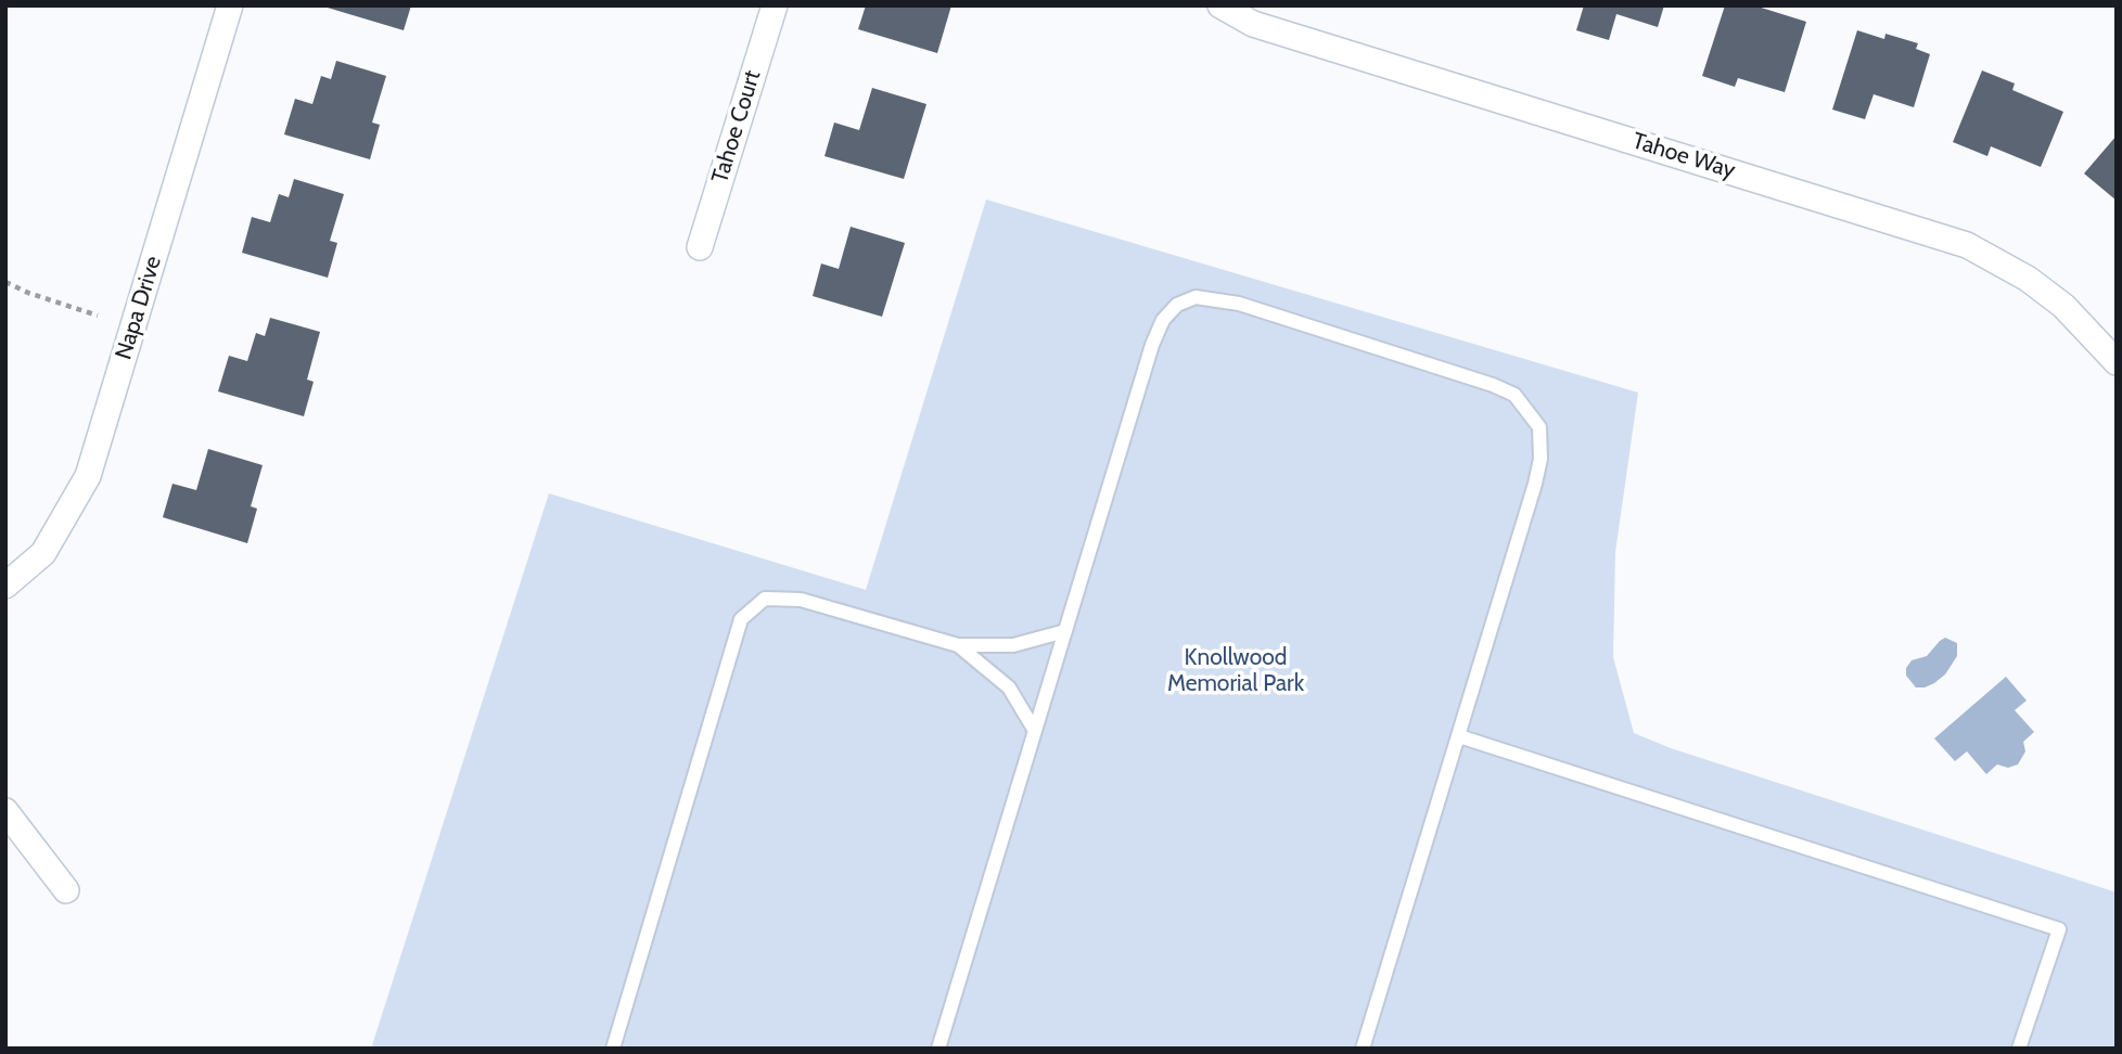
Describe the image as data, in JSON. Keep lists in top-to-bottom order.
{
  "streets": {
    "street": ["Tahoe Court", "Tahoe Way", "Napa Drive"]
  },
  "parks": ["Knollwood Memorial Park"]
}
